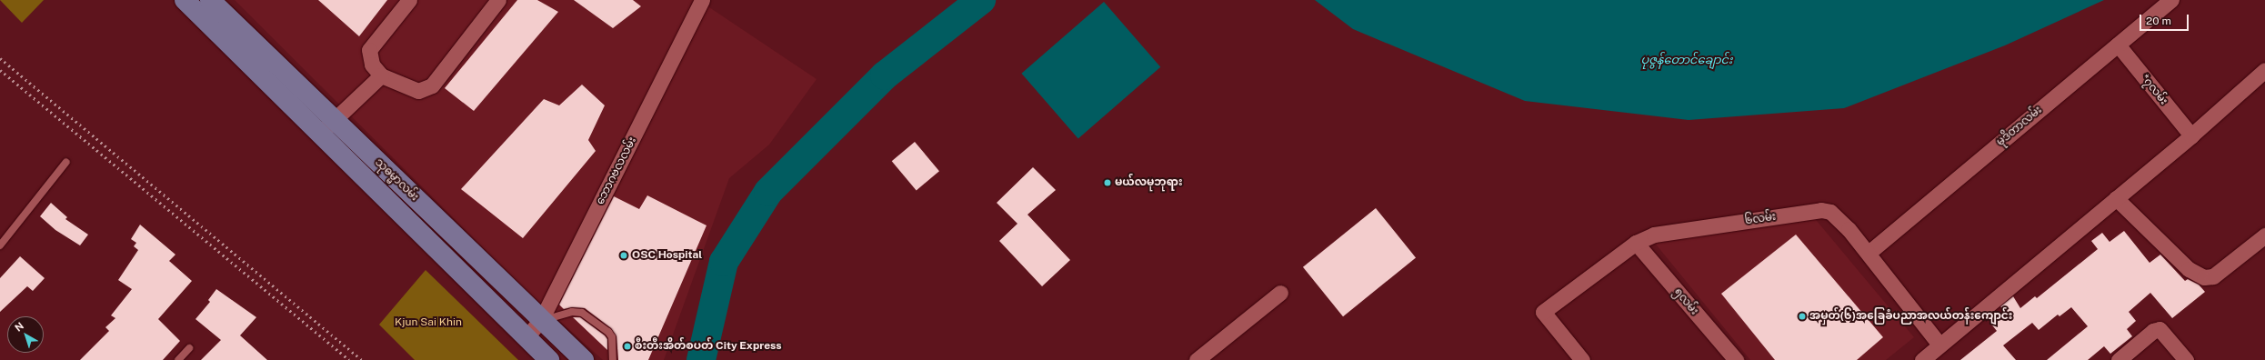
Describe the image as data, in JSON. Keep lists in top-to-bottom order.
{
  "streets": {
    "main road": ["သုဓမ္မာလမ်း"],
    "street": [
      "*၇လမ်း",
      "မုဒိတာလမ်း",
      "ဘောဂဗလလမ်း",
      "၆လမ်း",
      "၅လမ်း"
    ]
  },
  "crossings": [
    ["*၇လမ်း", "မုဒိတာလမ်း"],
    ["မုဒိတာလမ်း", "၆လမ်း"],
    ["ဘောဂဗလလမ်း", "သုဓမ္မာလမ်း"],
    ["၆လမ်း", "၅လမ်း"]
  ],
  "water": ["ပုဇွန်တောင်ချောင်း"],
  "parks": ["Kjun Sai Khin"],
  "places": [
    "မယ်လမုဘုရား",
    "OSC Hospital",
    "အမှတ်(၆)အခြေခံပညာအလယ်တန်းကျောင်း",
    "စီးတီးအိတ်စပတ် City Express"
  ],
  "scale_bar": "20 m",
  "north": "top left"
}
